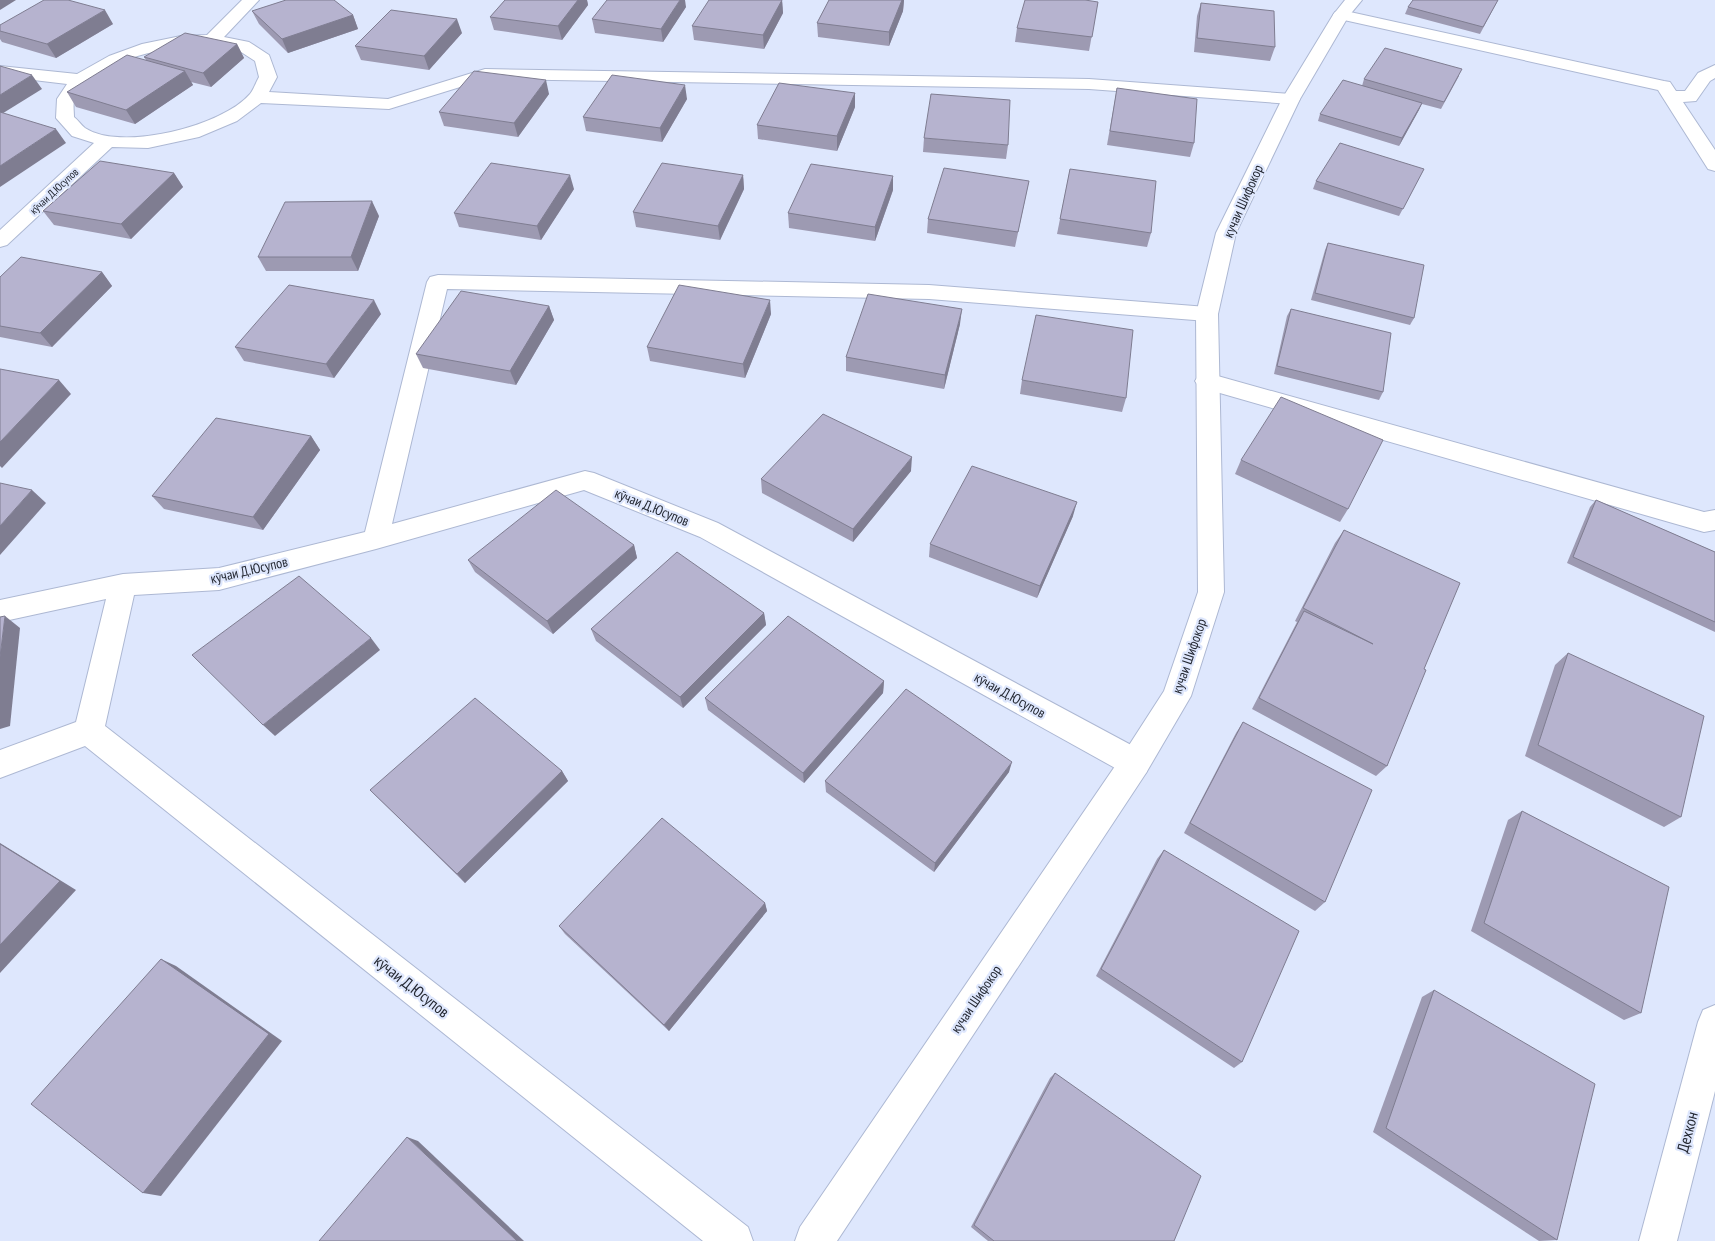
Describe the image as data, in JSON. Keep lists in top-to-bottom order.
{
  "streets": {
    "street": ["кӯчаи Д.Юсупов", "кучаи Шифокор", "Дехкон"]
  },
  "crossings": [
    ["кӯчаи Д.Юсупов", "кучаи Шифокор"]
  ]
}
